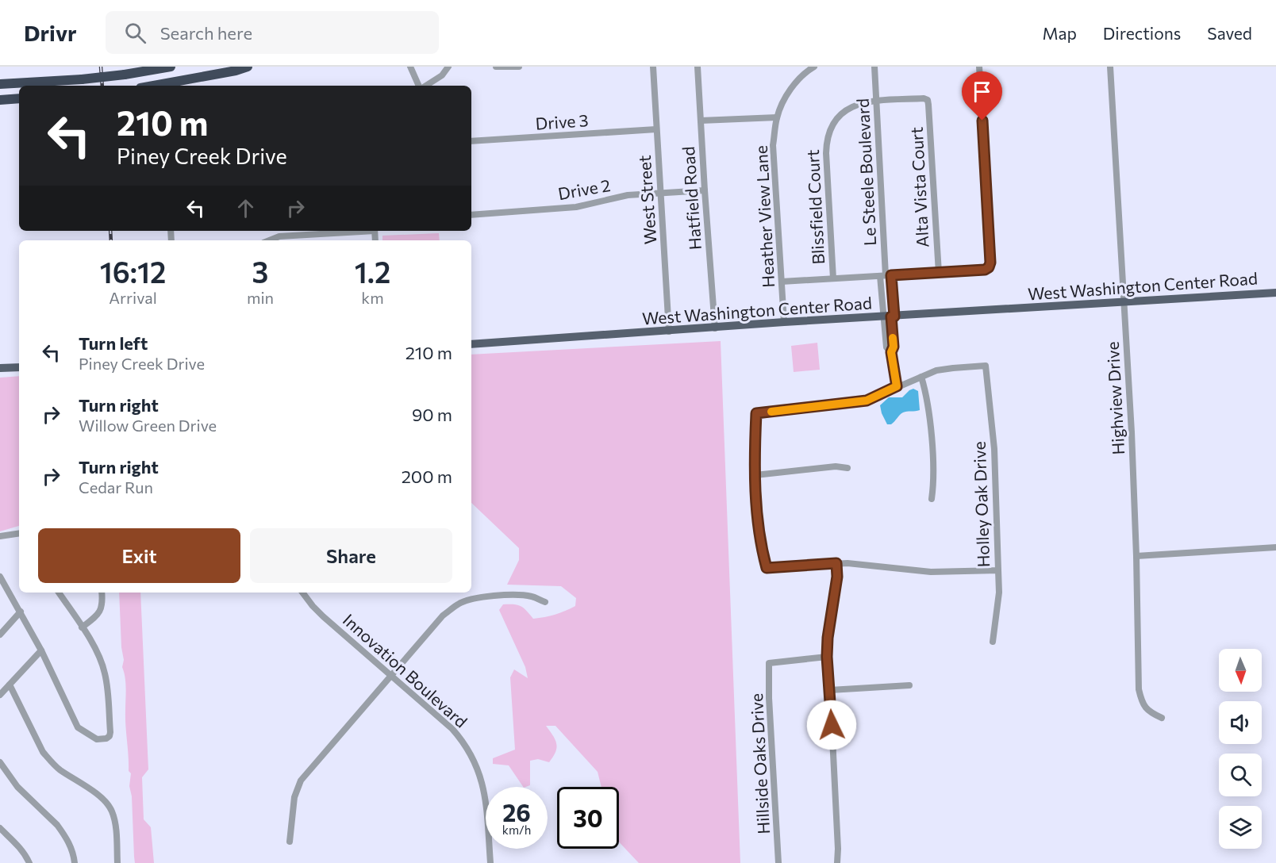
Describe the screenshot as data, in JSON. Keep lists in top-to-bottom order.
{
  "streets": {
    "main road": ["West Washington Center Road"],
    "street": [
      "Drive 3",
      "Le Steele Boulevard",
      "Alta Vista Court",
      "Drive 2",
      "Hatfield Road",
      "West Street",
      "Blissfield Court",
      "Heather View Lane",
      "Highview Drive",
      "Holley Oak Drive",
      "Innovation Boulevard",
      "Hillside Oaks Drive"
    ]
  },
  "crossings": [
    ["Drive 3", "West Street"],
    ["Le Steele Boulevard", "Blissfield Court"],
    ["Le Steele Boulevard", "West Washington Center Road"],
    ["Alta Vista Court", "Blissfield Court"],
    ["Drive 2", "Hatfield Road"],
    ["Drive 2", "West Street"],
    ["Hatfield Road", "West Washington Center Road"],
    ["West Street", "West Washington Center Road"],
    ["Heather View Lane", "West Washington Center Road"],
    ["West Washington Center Road", "Highview Drive"]
  ],
  "north": "bottom",
  "page": {
    "header": "Drivr",
    "search": "Search here",
    "nav": ["Map", "Directions", "Saved"],
    "turn": ["210 m", "Piney Creek Drive"],
    "eta": [
      "16:12",
      "Arrival",
      "3",
      "min",
      "1.2",
      "km"
    ],
    "list": [
      {
        "name": "Turn left",
        "note": "Piney Creek Drive",
        "value": "210 m"
      },
      {
        "name": "Turn right",
        "note": "Willow Green Drive",
        "value": "90 m"
      },
      {
        "name": "Turn right",
        "note": "Cedar Run",
        "value": "200 m"
      }
    ],
    "buttons": ["Exit", "Share"],
    "speed": "26 km/h",
    "limit": "30"
  }
}
